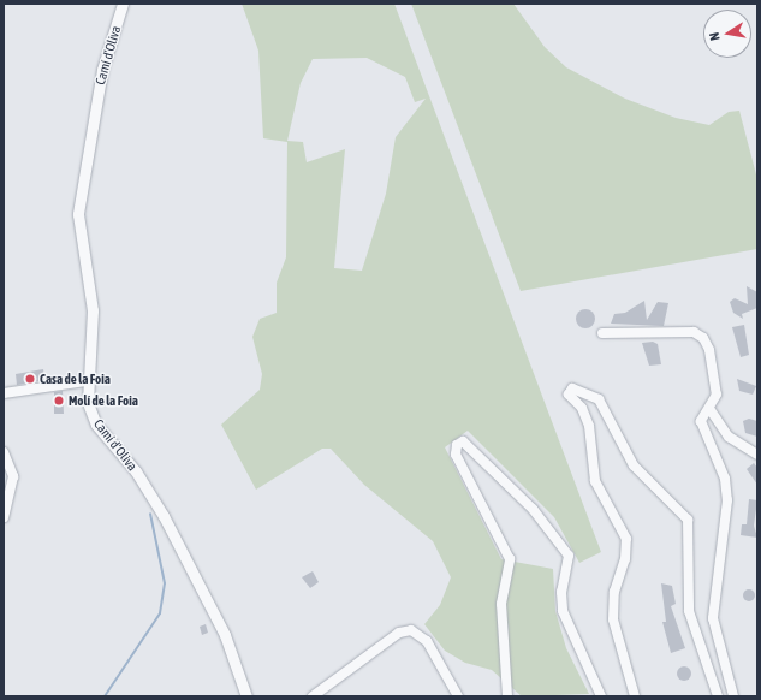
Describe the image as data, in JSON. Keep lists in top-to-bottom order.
{
  "streets": {
    "street": ["Camí d’Oliva"]
  },
  "places": ["Casa de la Foia", "Molí de la Foia"],
  "north": "left"
}
